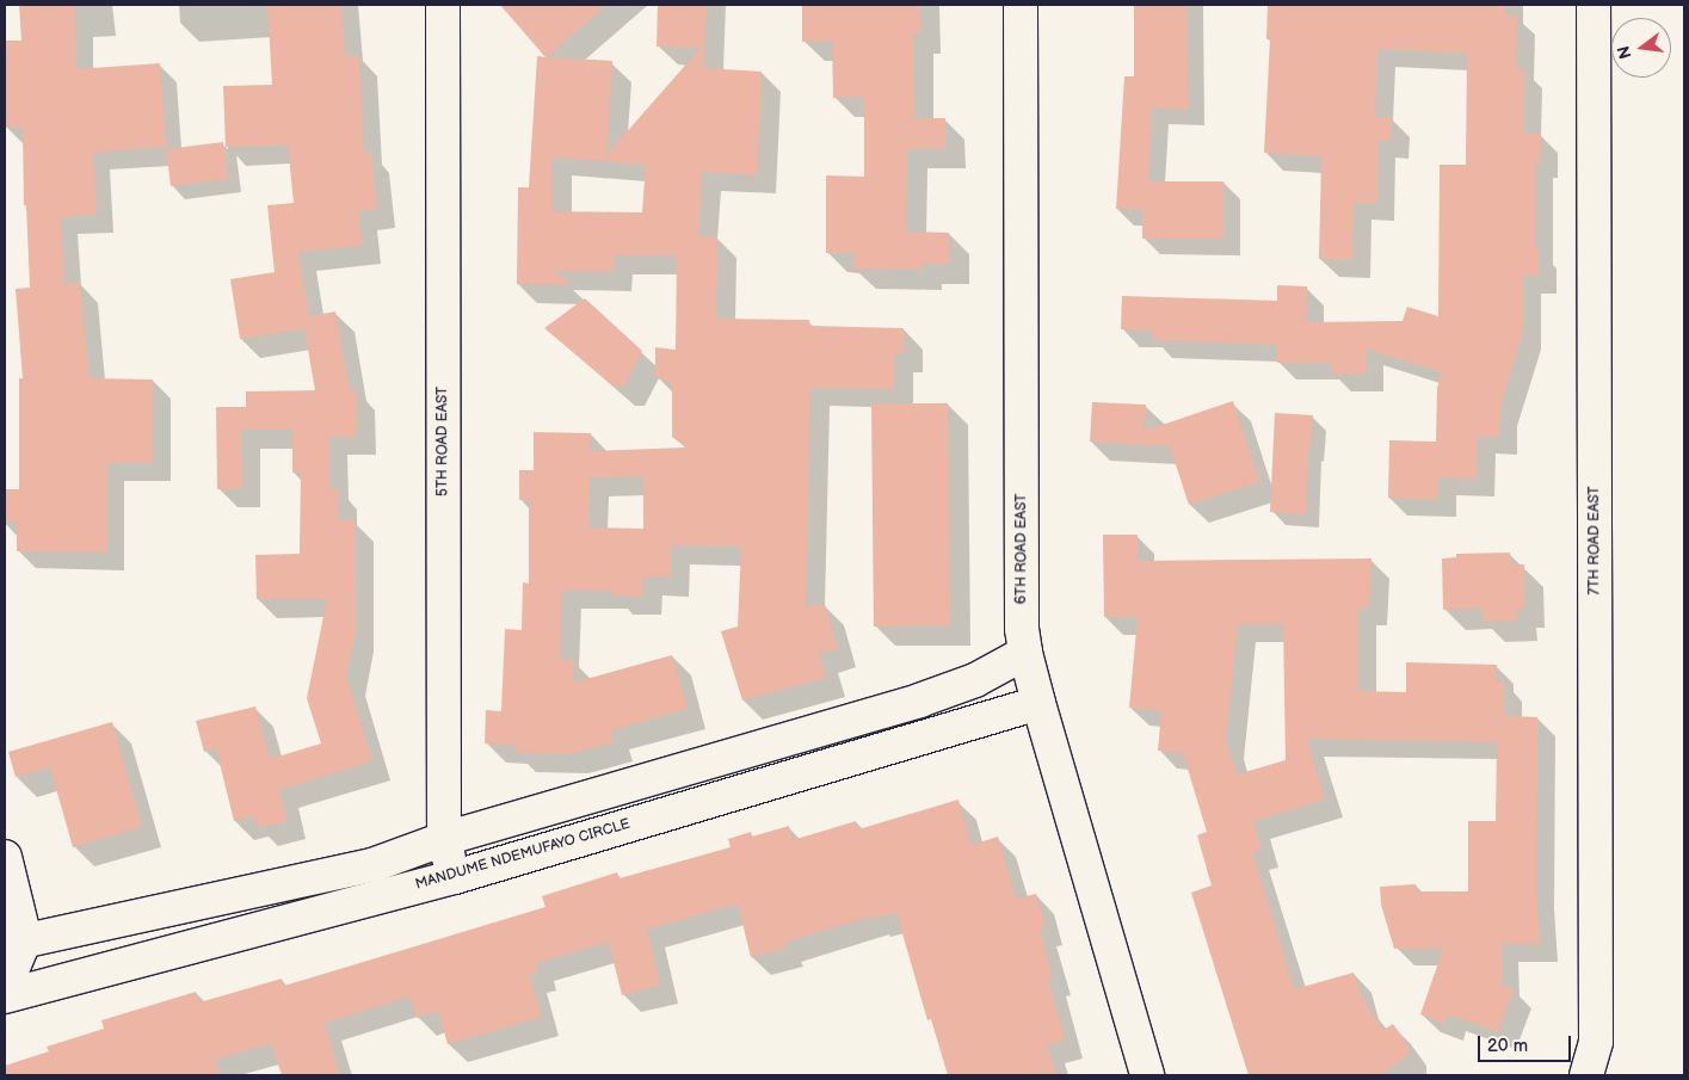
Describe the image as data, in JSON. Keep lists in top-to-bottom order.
{
  "streets": {
    "street": [
      "5TH ROAD EAST",
      "7TH ROAD EAST",
      "6TH ROAD EAST",
      "MANDUME NDEMUFAYO CIRCLE"
    ]
  },
  "crossings": [
    ["5TH ROAD EAST", "MANDUME NDEMUFAYO CIRCLE"],
    ["6TH ROAD EAST", "MANDUME NDEMUFAYO CIRCLE"]
  ],
  "scale_bar": "20 m",
  "north": "left"
}
